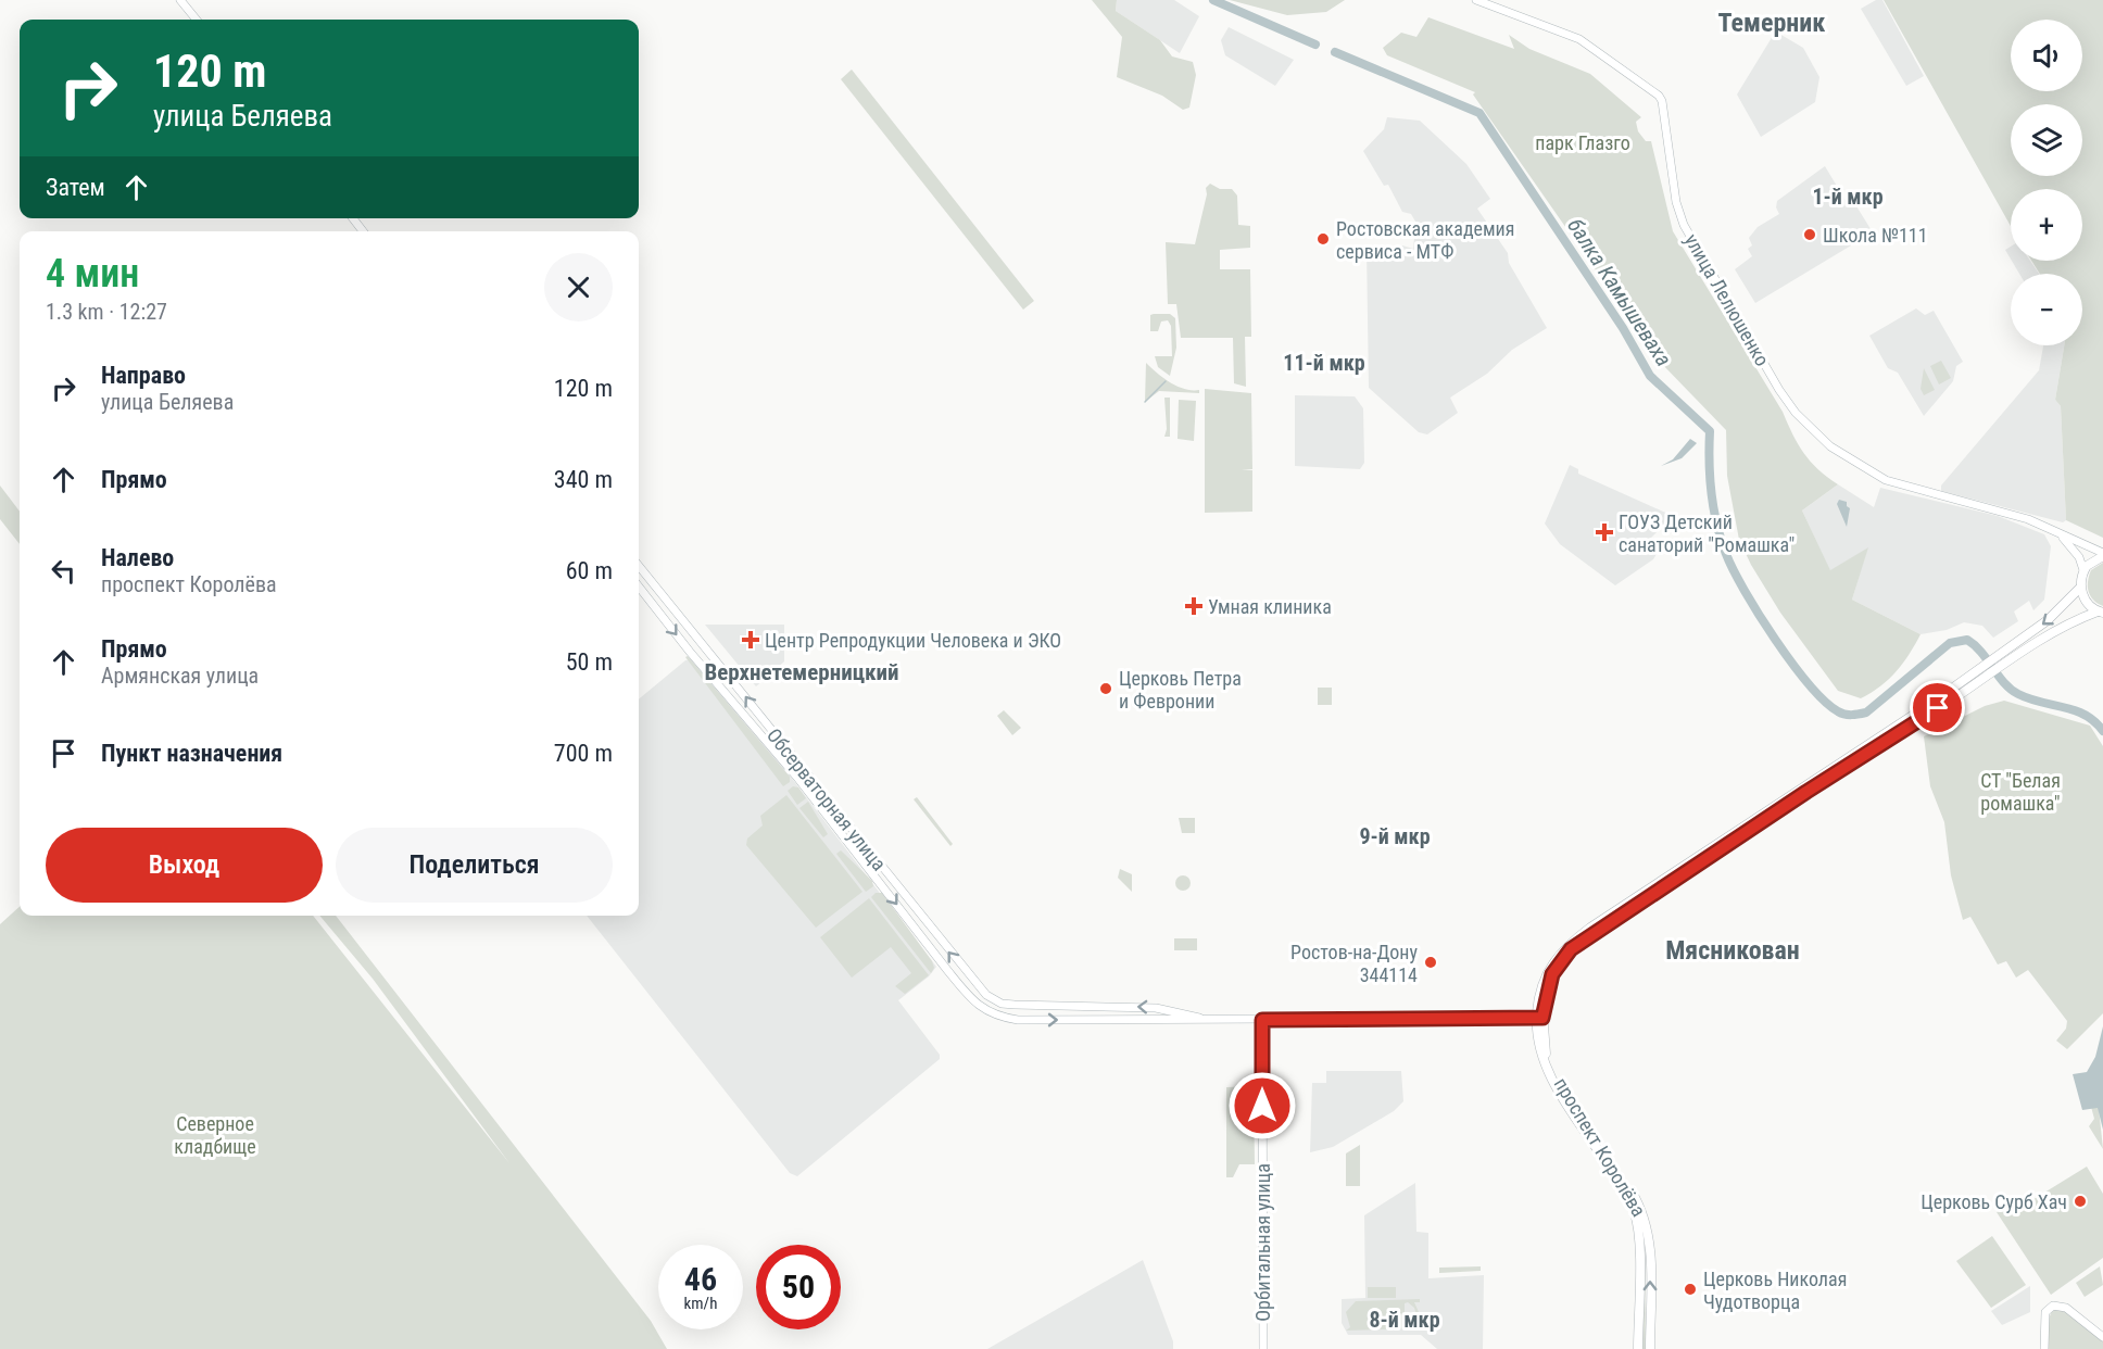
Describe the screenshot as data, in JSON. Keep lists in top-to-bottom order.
{
  "streets": {
    "main road": [
      "улица Лелюшенко",
      "Обсерваторная улица",
      "проспект Королёва",
      "Орбитальная улица"
    ]
  },
  "crossings": [
    ["Обсерваторная улица", "проспект Королёва"],
    ["Обсерваторная улица", "Орбитальная улица"]
  ],
  "districts": [
    "Темерник",
    "1-й мкр",
    "11-й мкр",
    "Верхнетемерницкий",
    "9-й мкр",
    "Мясникован",
    "8-й мкр"
  ],
  "water": ["балка Камышеваха"],
  "parks": ["парк Глазго", "СТ \"Белая ромашка\"", "Северное кладбище"],
  "places": {
    "other": [
      "Школа №111",
      "Ростовская академия сервиса - МТФ",
      "Церковь Петра и Февронии",
      "Ростов-на-Дону 344114",
      "Церковь Сурб Хач",
      "Церковь Николая Чудотворца"
    ],
    "health": ["ГОУЗ Детский санаторий \"Ромашка\"", "Умная клиника", "Центр Репродукции Человека и ЭКО"]
  },
  "page": {
    "map_buttons": ["+", "−"],
    "turn": ["120 m", "улица Беляева"],
    "then": "Затем",
    "heading": ["4 мин", "1.3 km · 12:27"],
    "list": [
      {
        "name": "Направо",
        "note": "улица Беляева",
        "value": "120 m"
      },
      {
        "name": "Прямо",
        "value": "340 m"
      },
      {
        "name": "Налево",
        "note": "проспект Королёва",
        "value": "60 m"
      },
      {
        "name": "Прямо",
        "note": "Армянская улица",
        "value": "50 m"
      },
      {
        "name": "Пункт назначения",
        "value": "700 m"
      }
    ],
    "buttons": ["Выход", "Поделиться"],
    "speed": "46 km/h",
    "limit": "50"
  }
}
